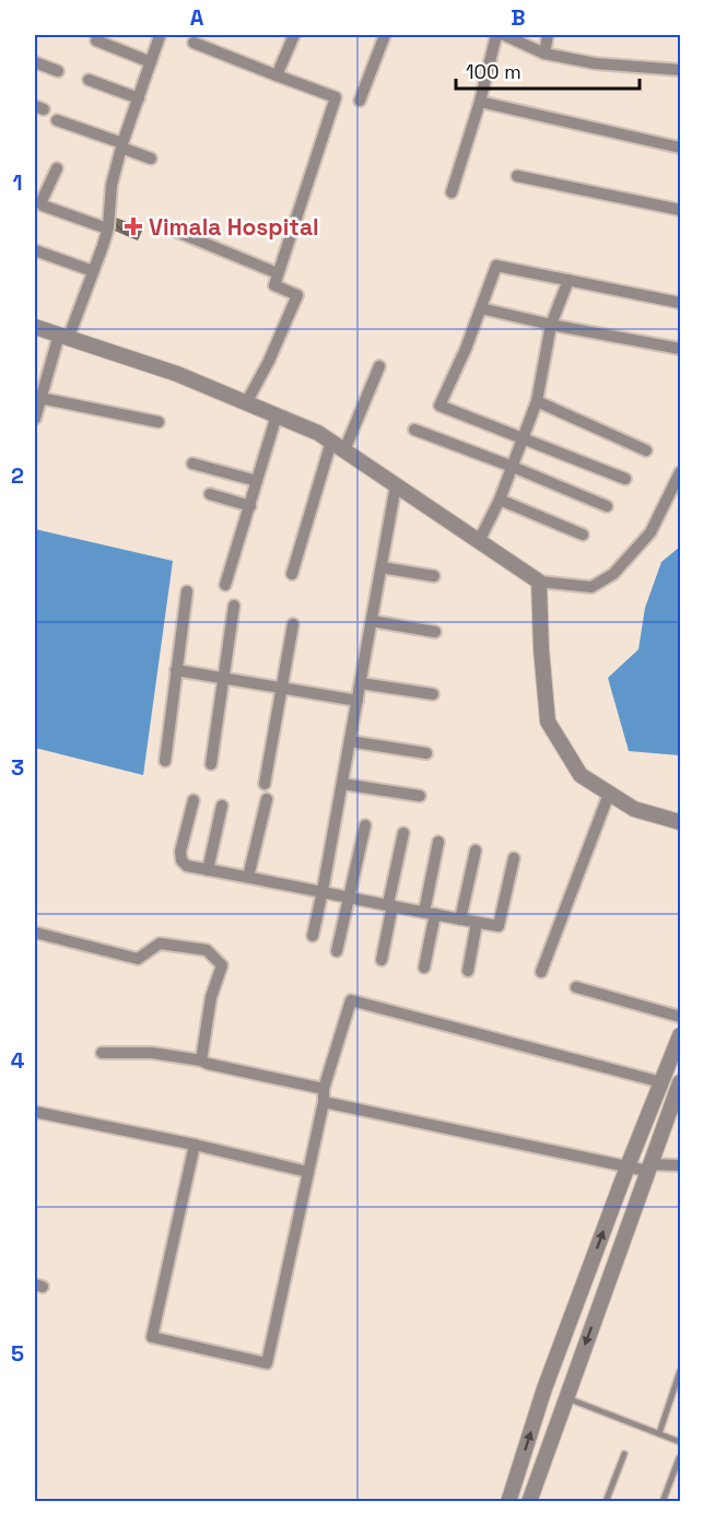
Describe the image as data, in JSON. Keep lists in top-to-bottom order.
{
  "places": {
    "health": ["Vimala Hospital"]
  },
  "scale_bar": "100 m",
  "grid": {
    "columns": ["A", "B"],
    "rows": [
      "1",
      "2",
      "3",
      "4",
      "5"
    ]
  }
}
